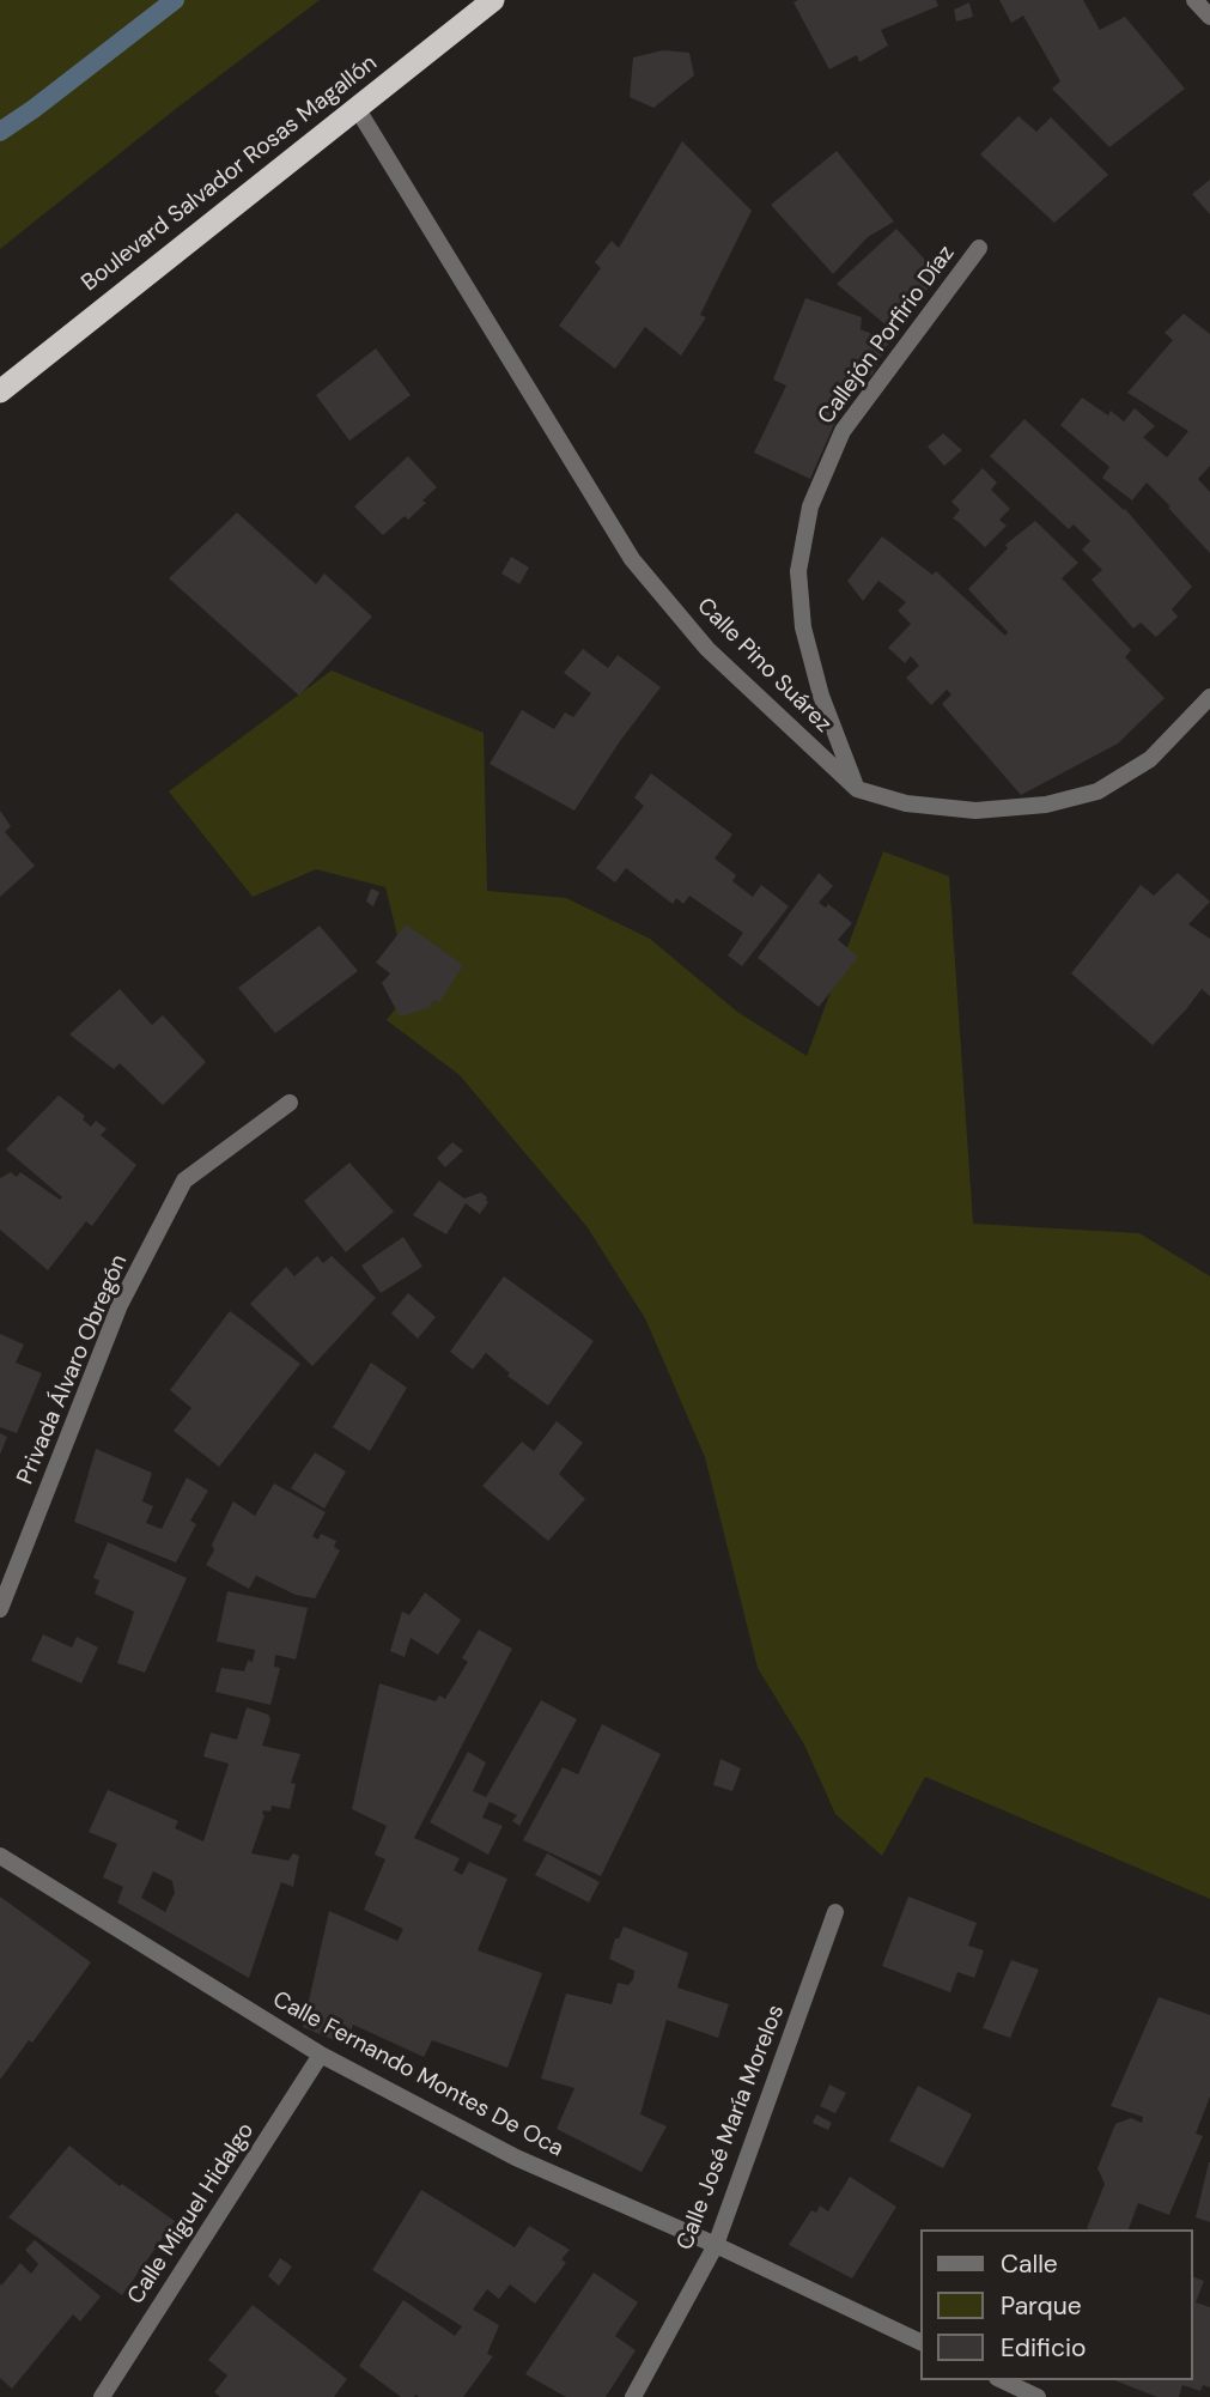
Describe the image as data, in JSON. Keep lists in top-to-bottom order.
{
  "streets": {
    "highway": ["Boulevard Salvador Rosas Magallón"],
    "street": [
      "Callejón Porfirio Díaz",
      "Calle Pino Suárez",
      "Privada Álvaro Obregón",
      "Calle Fernando Montes De Oca",
      "Calle José María Morelos",
      "Calle Miguel Hidalgo"
    ]
  },
  "crossings": [
    ["Boulevard Salvador Rosas Magallón", "Calle Pino Suárez"],
    ["Callejón Porfirio Díaz", "Calle Pino Suárez"],
    ["Calle Fernando Montes De Oca", "Calle José María Morelos"],
    ["Calle Fernando Montes De Oca", "Calle Miguel Hidalgo"]
  ],
  "legend": ["Calle", "Parque", "Edificio"]
}
